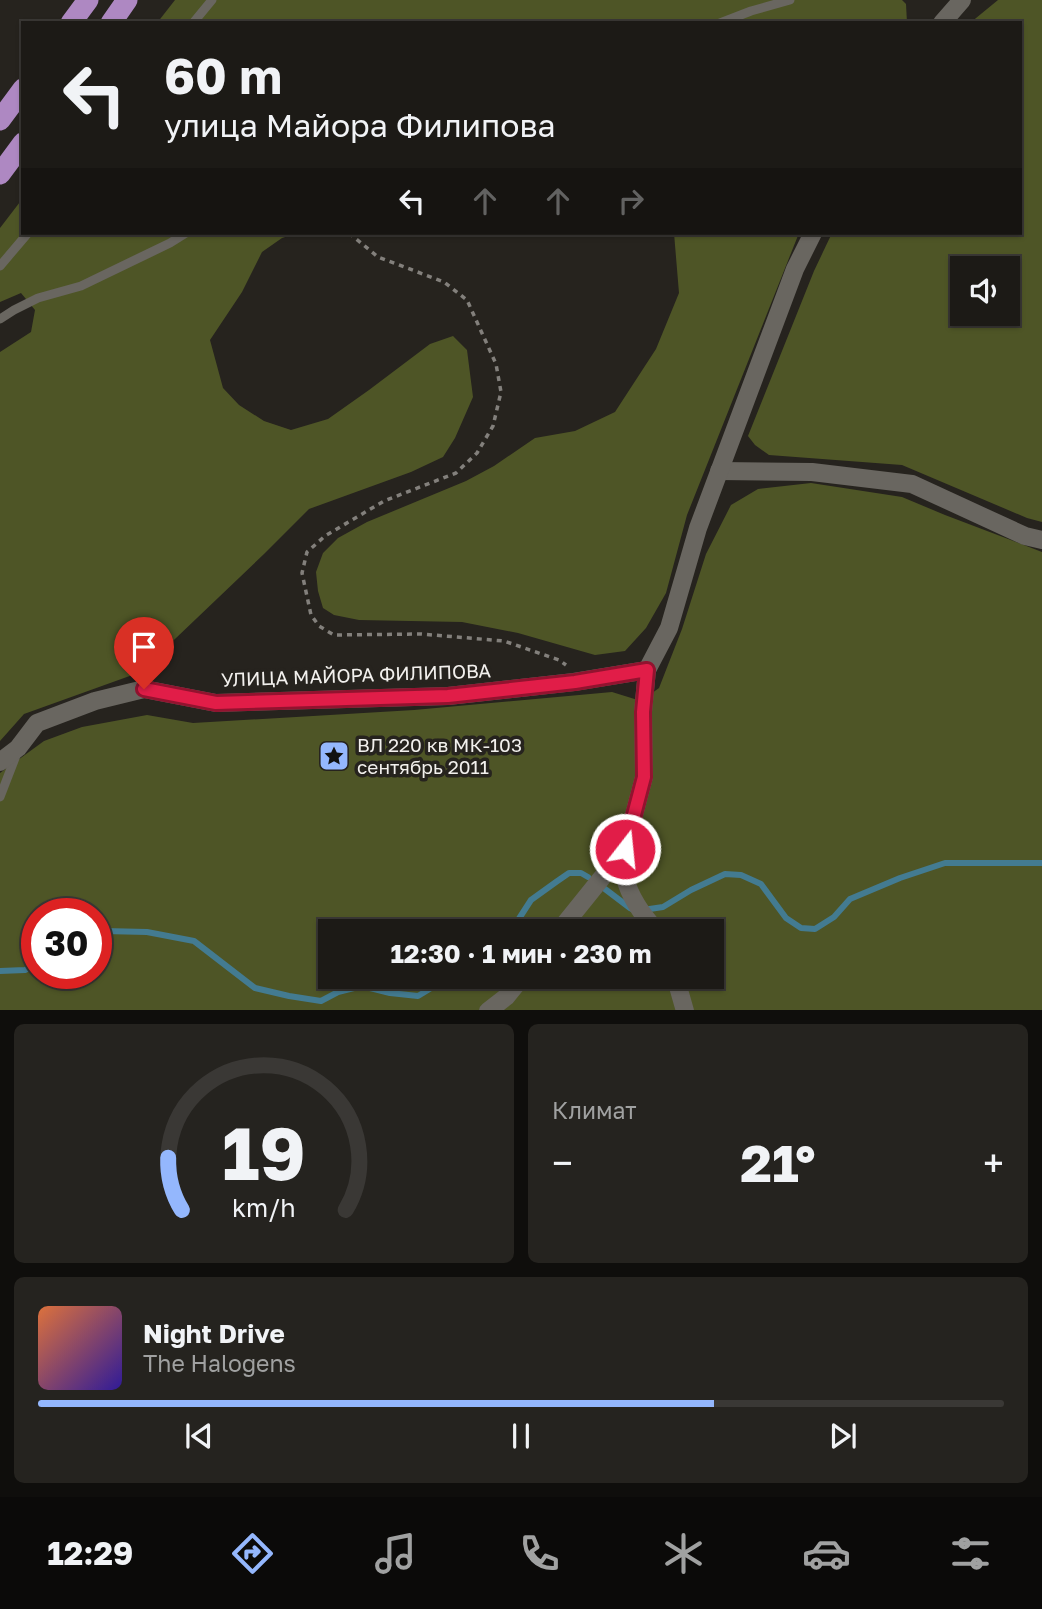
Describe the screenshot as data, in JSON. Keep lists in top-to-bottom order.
{
  "streets": {
    "street": ["УЛИЦА МАЙОРА ФИЛИПОВА"]
  },
  "places": {
    "place": ["ВЛ 220 кв МК-103 сентябрь 2011"]
  },
  "page": {
    "turn": ["60 m", "улица Майора Филипова"],
    "limit": "30",
    "trip": "12:30 · 1 мин · 230 m",
    "tile": "Климат",
    "heat": ["−", "21°", "+"],
    "song": ["Night Drive", "The Halogens"],
    "tabs": "12:29",
    "gauge": ["19", "km/h"]
  }
}
